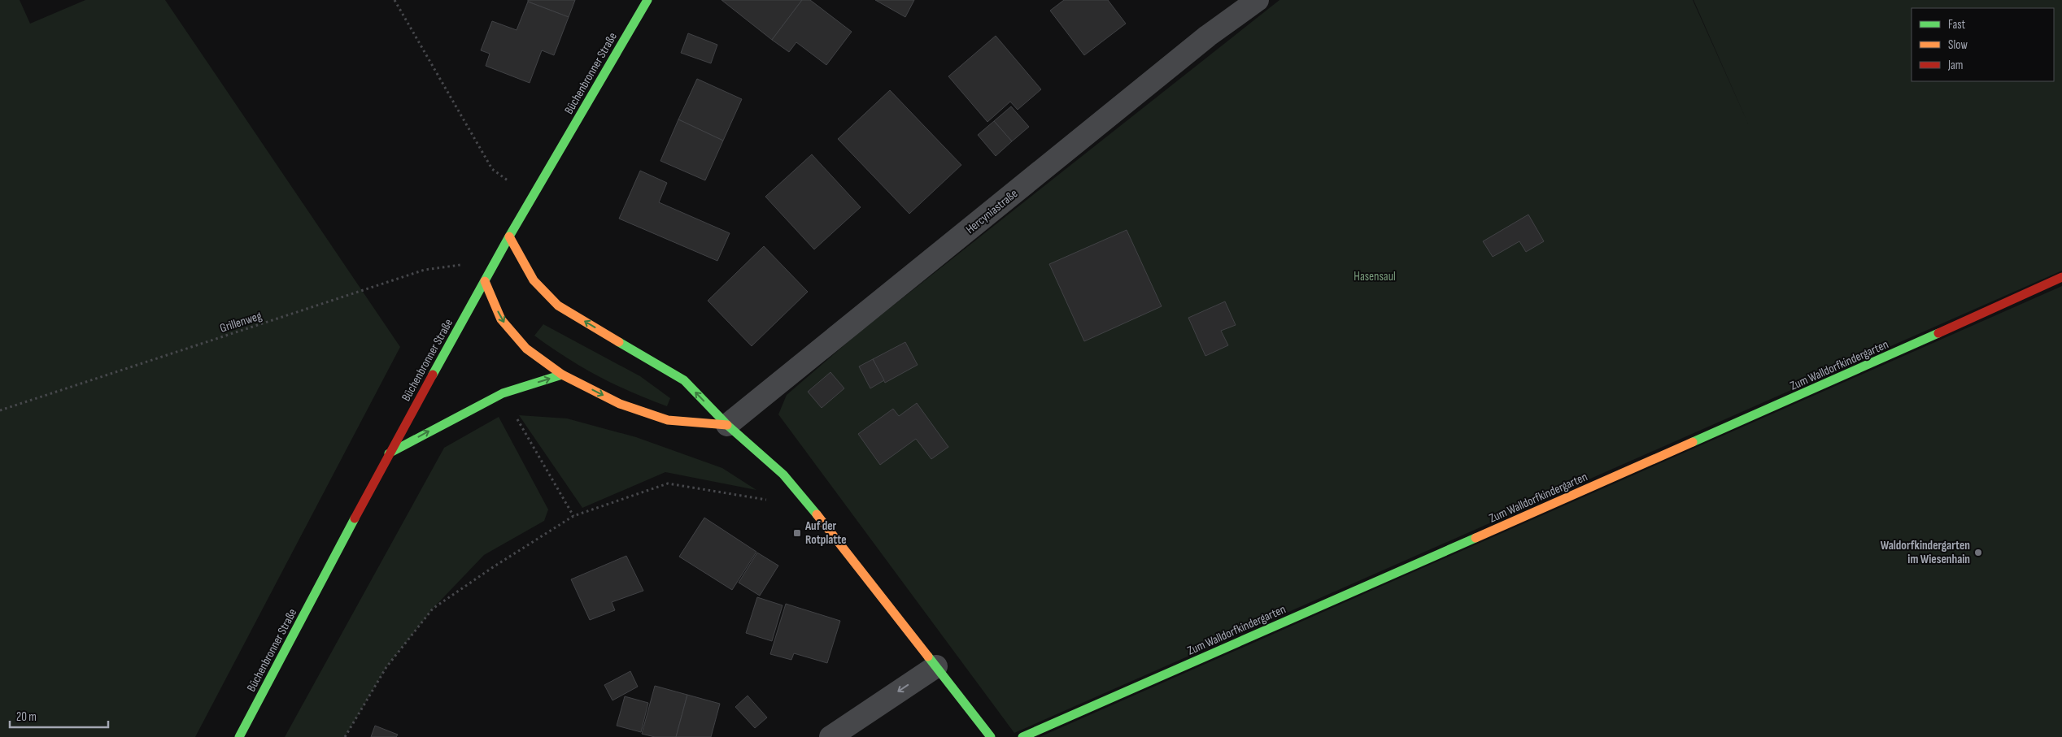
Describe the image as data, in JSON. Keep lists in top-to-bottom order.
{
  "streets": {
    "street": ["Büchenbronner Straße", "Hercyniastraße", "Zum Walldorfkindergarten"],
    "path": ["Grillenweg"]
  },
  "crossings": [
    ["Büchenbronner Straße", "Grillenweg"]
  ],
  "parks": ["Hasensaul"],
  "places": {
    "transit": ["Auf der Rotplatte"],
    "other": ["Waldorfkindergarten im Wiesenhain"]
  },
  "legend": ["Fast", "Slow", "Jam"],
  "scale_bar": "20 m"
}
